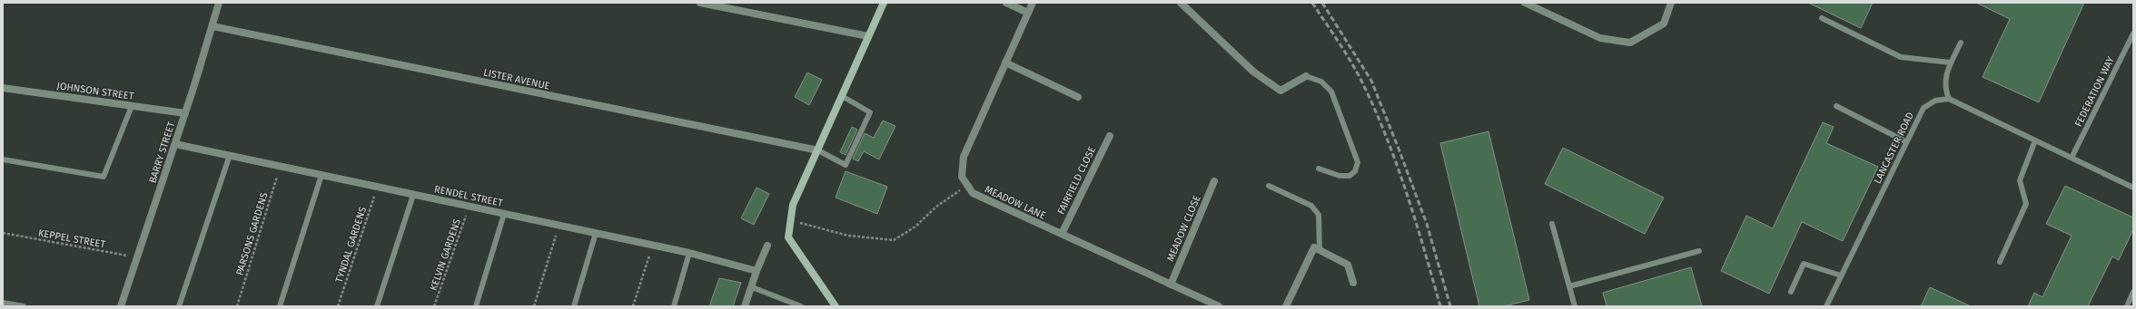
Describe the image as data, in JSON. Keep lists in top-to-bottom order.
{
  "streets": {
    "street": [
      "LISTER AVENUE",
      "JOHNSON STREET",
      "BARRY STREET",
      "FAIRFIELD CLOSE",
      "RENDEL STREET",
      "MEADOW LANE",
      "MEADOW CLOSE"
    ],
    "lane": ["FEDERATION WAY", "LANCASTER ROAD"],
    "path": [
      "PARSONS GARDENS",
      "KEPPEL STREET",
      "TYNDAL GARDENS",
      "KELVIN GARDENS"
    ]
  },
  "crossings": [
    ["LISTER AVENUE", "BARRY STREET"],
    ["JOHNSON STREET", "BARRY STREET"],
    ["BARRY STREET", "RENDEL STREET"],
    ["BARRY STREET", "KEPPEL STREET"],
    ["FAIRFIELD CLOSE", "MEADOW LANE"],
    ["RENDEL STREET", "PARSONS GARDENS"],
    ["RENDEL STREET", "TYNDAL GARDENS"],
    ["RENDEL STREET", "KELVIN GARDENS"],
    ["MEADOW LANE", "MEADOW CLOSE"]
  ]
}
